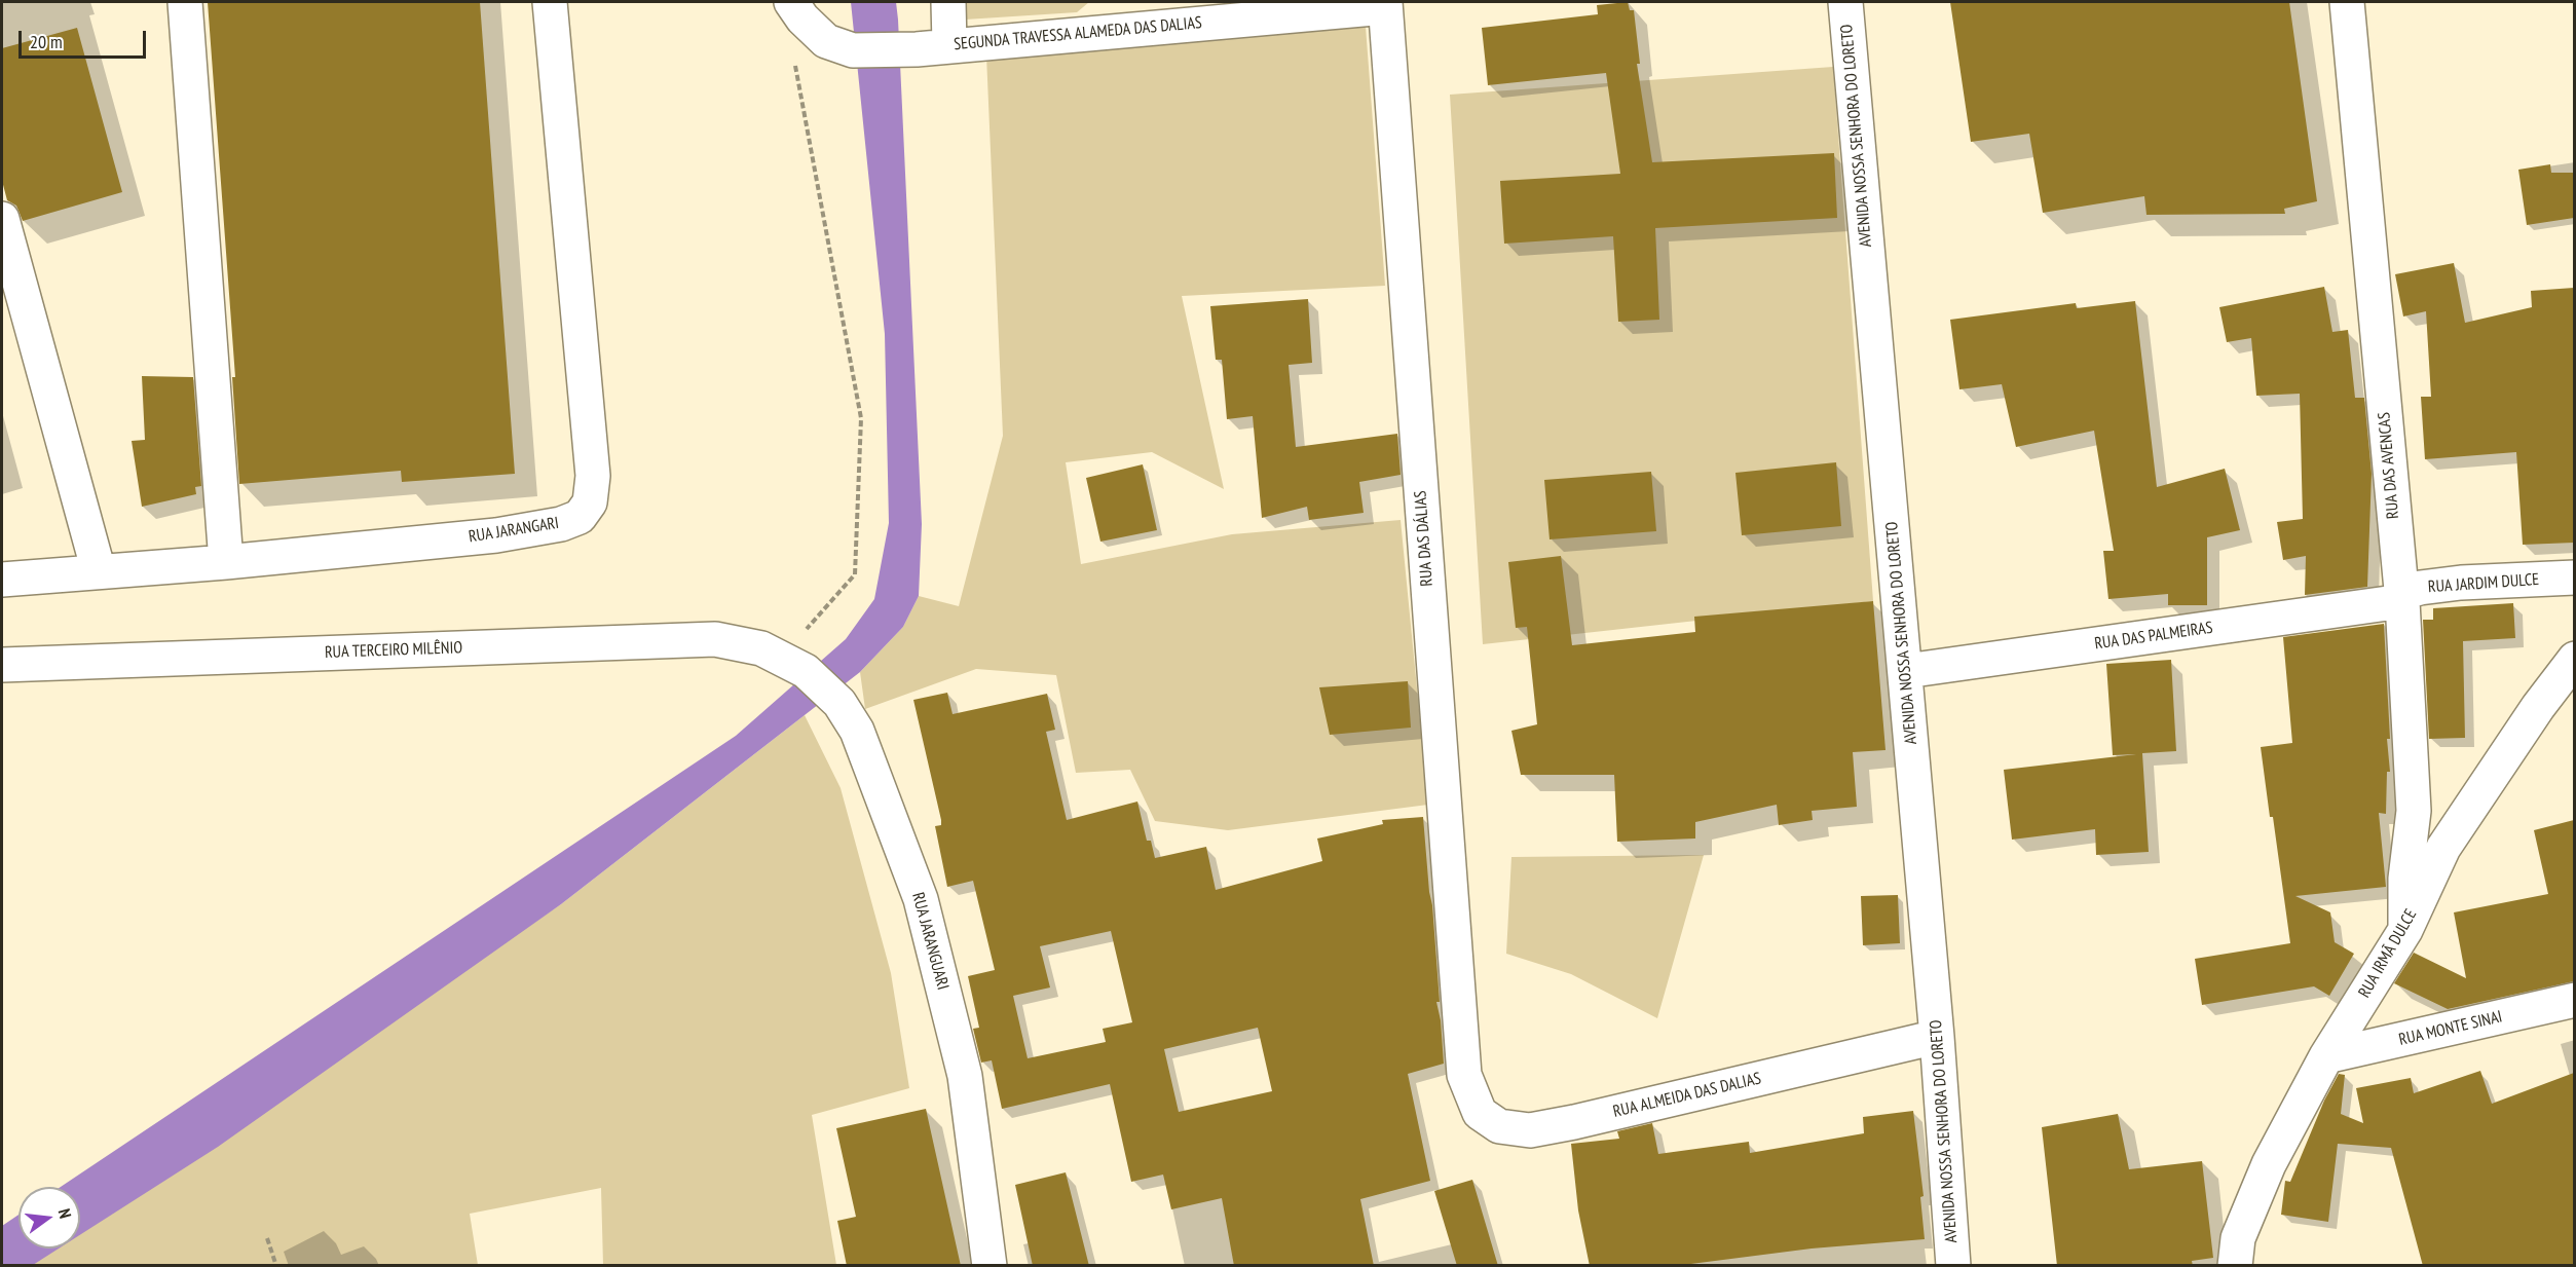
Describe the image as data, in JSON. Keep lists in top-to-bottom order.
{
  "streets": {
    "street": [
      "SEGUNDA TRAVESSA ALAMEDA DAS DALIAS",
      "AVENIDA NOSSA SENHORA DO LORETO",
      "RUA DAS AVENCAS",
      "RUA JARANGARI",
      "RUA DAS DÁLIAS",
      "RUA JARDIM DULCE",
      "RUA DAS PALMEIRAS",
      "RUA TERCEIRO MILÊNIO",
      "RUA JARANGUARI",
      "RUA IRMÃ DULCE",
      "RUA MONTE SINAI",
      "RUA ALMEIDA DAS DALIAS"
    ]
  },
  "crossings": [
    ["SEGUNDA TRAVESSA ALAMEDA DAS DALIAS", "RUA DAS DÁLIAS"],
    ["AVENIDA NOSSA SENHORA DO LORETO", "RUA DAS PALMEIRAS"],
    ["AVENIDA NOSSA SENHORA DO LORETO", "RUA ALMEIDA DAS DALIAS"],
    ["RUA DAS AVENCAS", "RUA JARDIM DULCE"],
    ["RUA DAS AVENCAS", "RUA DAS PALMEIRAS"],
    ["RUA DAS AVENCAS", "RUA IRMÃ DULCE"],
    ["RUA DAS DÁLIAS", "RUA ALMEIDA DAS DALIAS"],
    ["RUA JARDIM DULCE", "RUA DAS PALMEIRAS"],
    ["RUA TERCEIRO MILÊNIO", "RUA JARANGUARI"],
    ["RUA IRMÃ DULCE", "RUA MONTE SINAI"]
  ],
  "scale_bar": "20 m",
  "north": "right"
}
